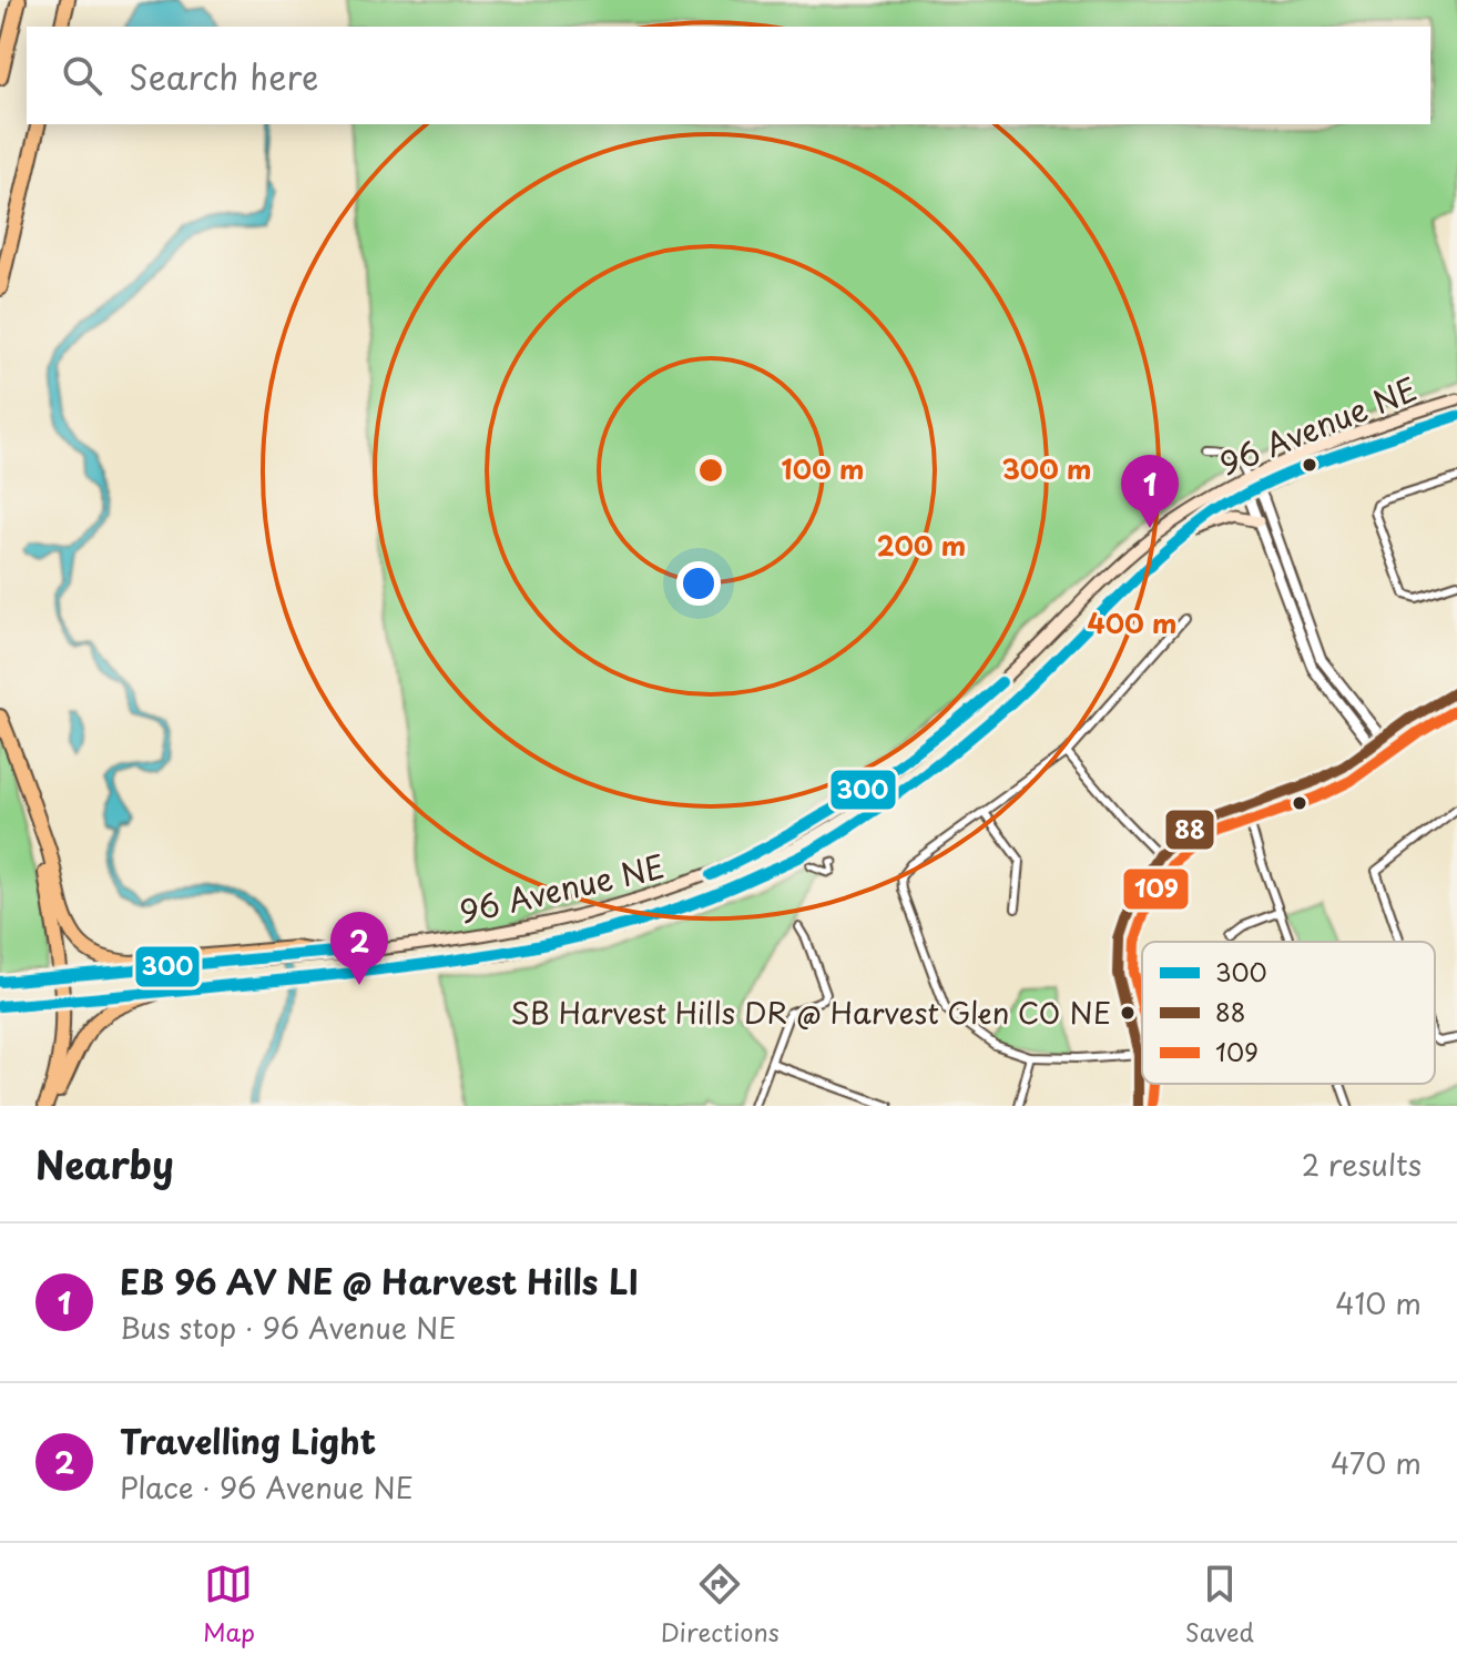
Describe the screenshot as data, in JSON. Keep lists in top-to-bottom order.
{
  "streets": {
    "main road": ["96 Avenue NE"]
  },
  "places": ["SB Harvest Hills DR @ Harvest Glen CO NE"],
  "lines": ["transit line 300", "transit line 88", "transit line 109"],
  "legend": ["300", "88", "109"],
  "page": {
    "search": "Search here",
    "pins": ["1", "2"],
    "heading": ["Nearby", "2 results"],
    "list": [
      {
        "mark": "1",
        "name": "EB 96 AV NE @ Harvest Hills LI",
        "note": "Bus stop · 96 Avenue NE",
        "value": "410 m"
      },
      {
        "mark": "2",
        "name": "Travelling Light",
        "note": "Place · 96 Avenue NE",
        "value": "470 m"
      }
    ],
    "nav": ["Map", "Directions", "Saved"]
  },
  "rings": [
    "100 m",
    "300 m",
    "200 m",
    "400 m"
  ]
}
